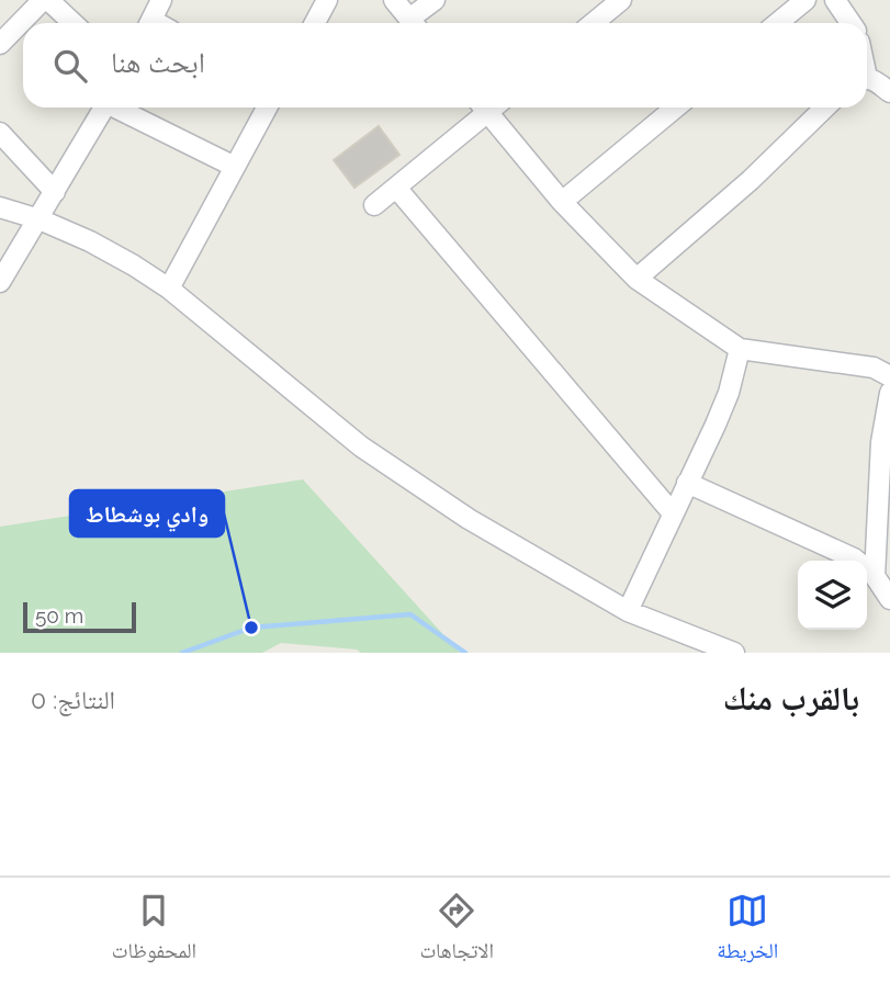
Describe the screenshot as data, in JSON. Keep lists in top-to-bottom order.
{
  "places": ["وادي بوشطاط"],
  "scale_bar": "50 m",
  "page": {
    "search": "ابحث هنا",
    "scale": "50 m",
    "heading": ["بالقرب منك", "النتائج: 0"],
    "nav": ["الخريطة", "الاتجاهات", "المحفوظات"]
  }
}
